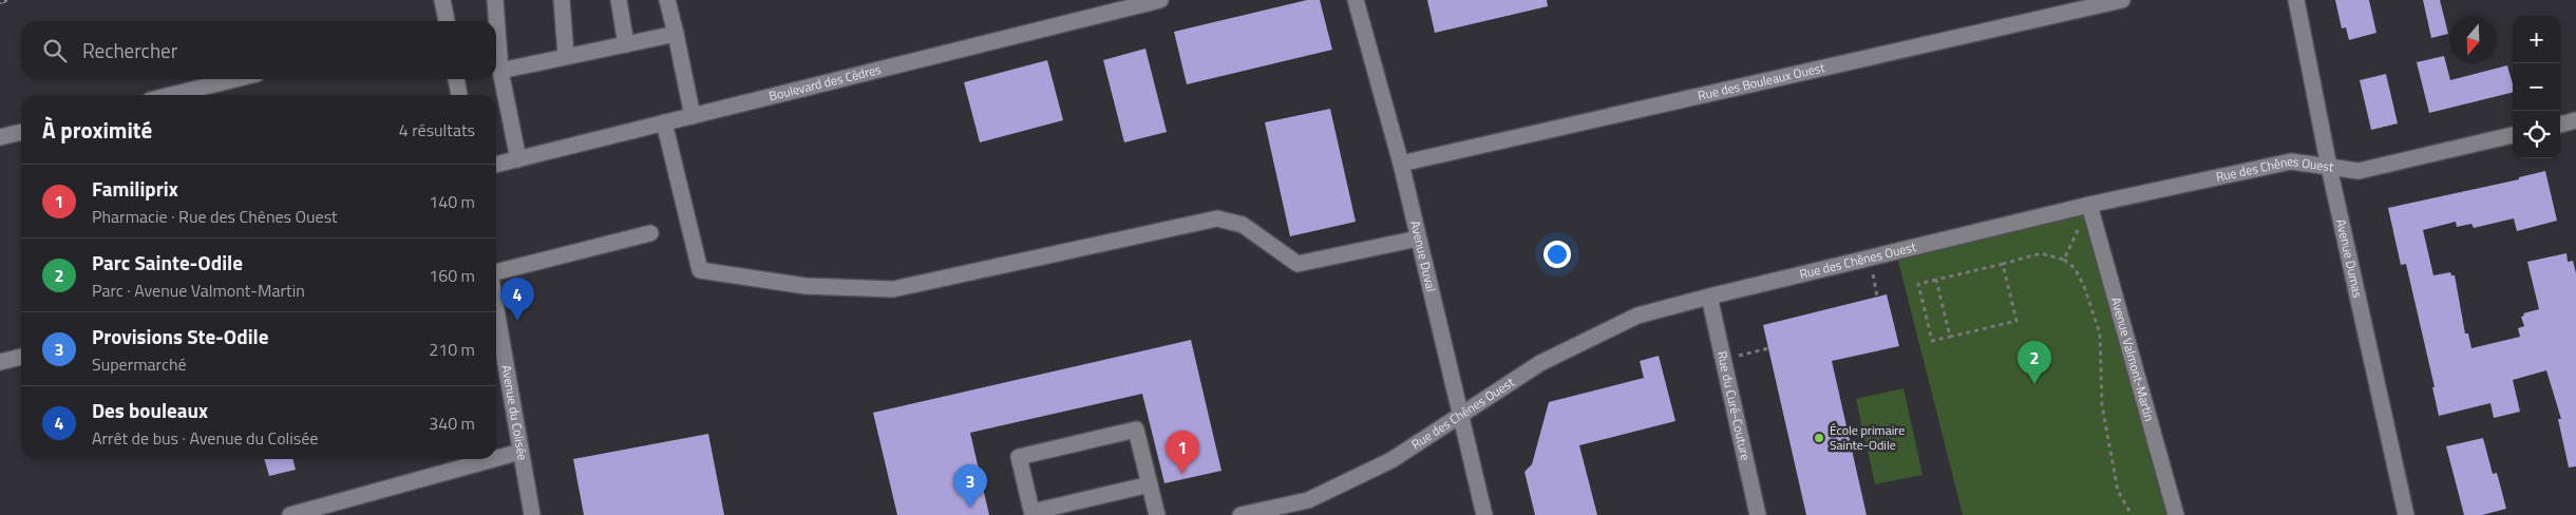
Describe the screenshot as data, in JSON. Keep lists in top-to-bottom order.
{
  "streets": {
    "street": [
      "Rue des Bouleaux Ouest",
      "Boulevard des Cèdres",
      "Rue des Chênes Ouest",
      "Avenue Duval",
      "Avenue Dumas",
      "Avenue Valmont-Martin",
      "Rue du Curé-Couture",
      "Avenue du Colisée"
    ]
  },
  "crossings": [
    ["Rue des Bouleaux Ouest", "Avenue Duval"],
    ["Rue des Chênes Ouest", "Avenue Duval"],
    ["Rue des Chênes Ouest", "Avenue Dumas"],
    ["Rue des Chênes Ouest", "Avenue Valmont-Martin"],
    ["Rue des Chênes Ouest", "Rue du Curé-Couture"]
  ],
  "places": ["École primaire Sainte-Odile"],
  "north": "bottom",
  "page": {
    "map_buttons": ["+", "−"],
    "search": "Rechercher",
    "heading": ["À proximité", "4 résultats"],
    "list": [
      {
        "mark": "1",
        "name": "Familiprix",
        "note": "Pharmacie · Rue des Chênes Ouest",
        "value": "140 m"
      },
      {
        "mark": "2",
        "name": "Parc Sainte-Odile",
        "note": "Parc · Avenue Valmont-Martin",
        "value": "160 m"
      },
      {
        "mark": "3",
        "name": "Provisions Ste-Odile",
        "note": "Supermarché",
        "value": "210 m"
      },
      {
        "mark": "4",
        "name": "Des bouleaux",
        "note": "Arrêt de bus · Avenue du Colisée",
        "value": "340 m"
      }
    ],
    "pins": [
      "4",
      "2",
      "1",
      "3"
    ]
  }
}
